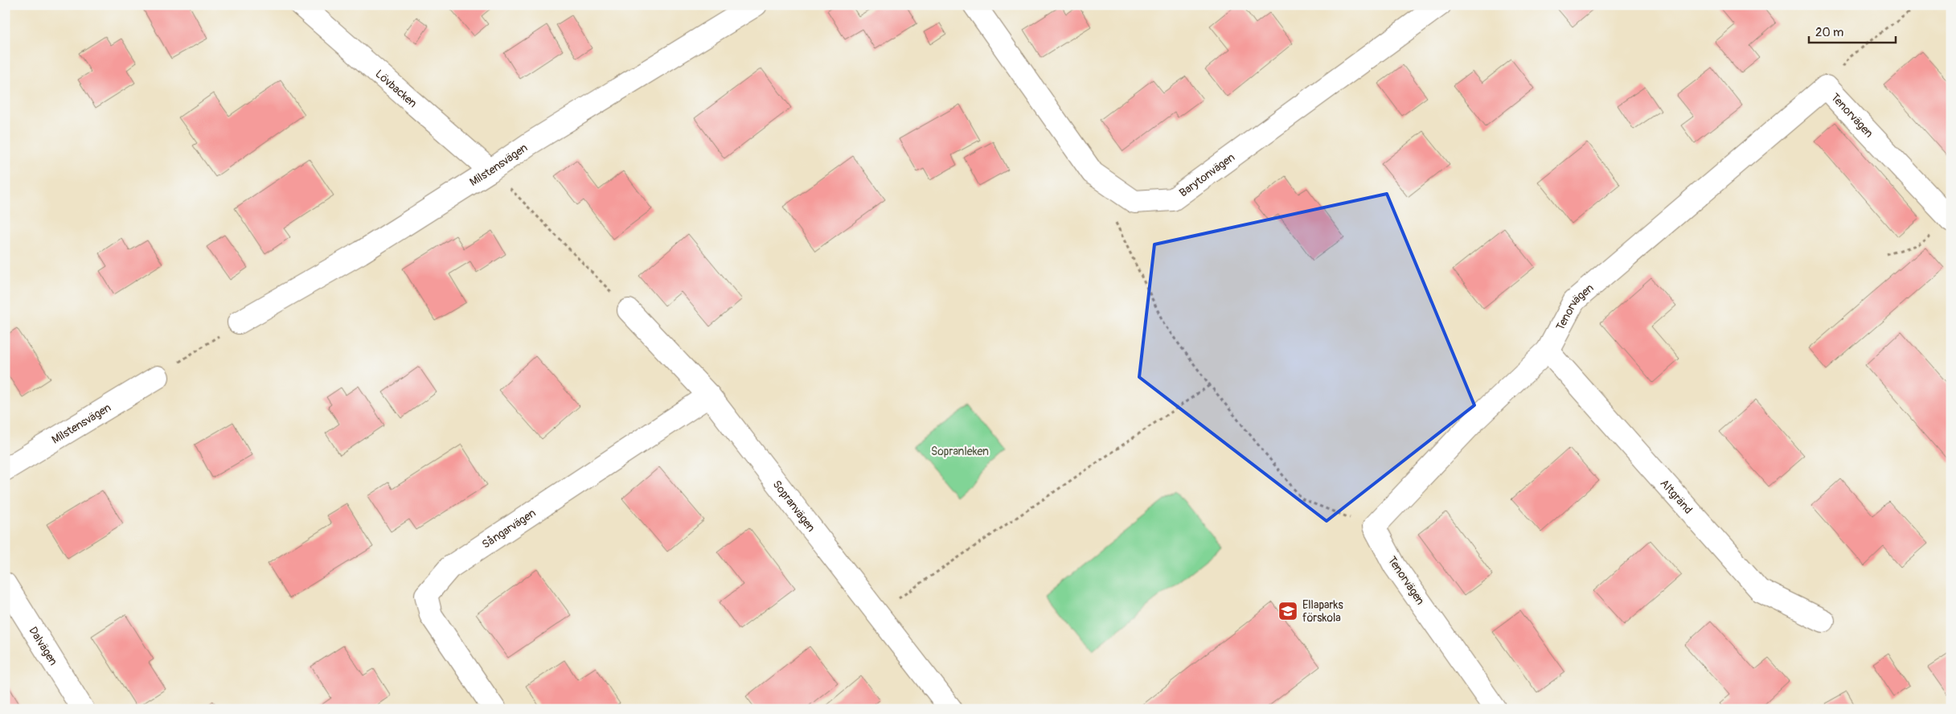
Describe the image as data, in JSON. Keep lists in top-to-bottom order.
{
  "streets": {
    "street": [
      "Lövbacken",
      "Tenorvägen",
      "Milstensvägen",
      "Barytonvägen",
      "Altgränd",
      "Sopranvägen",
      "Sångarvägen",
      "Dalvägen"
    ]
  },
  "crossings": [
    ["Lövbacken", "Milstensvägen"],
    ["Tenorvägen", "Altgränd"],
    ["Sopranvägen", "Sångarvägen"]
  ],
  "parks": ["Sopranleken"],
  "places": {
    "school or university": ["Ellaparks förskola"]
  },
  "scale_bar": "20 m"
}
